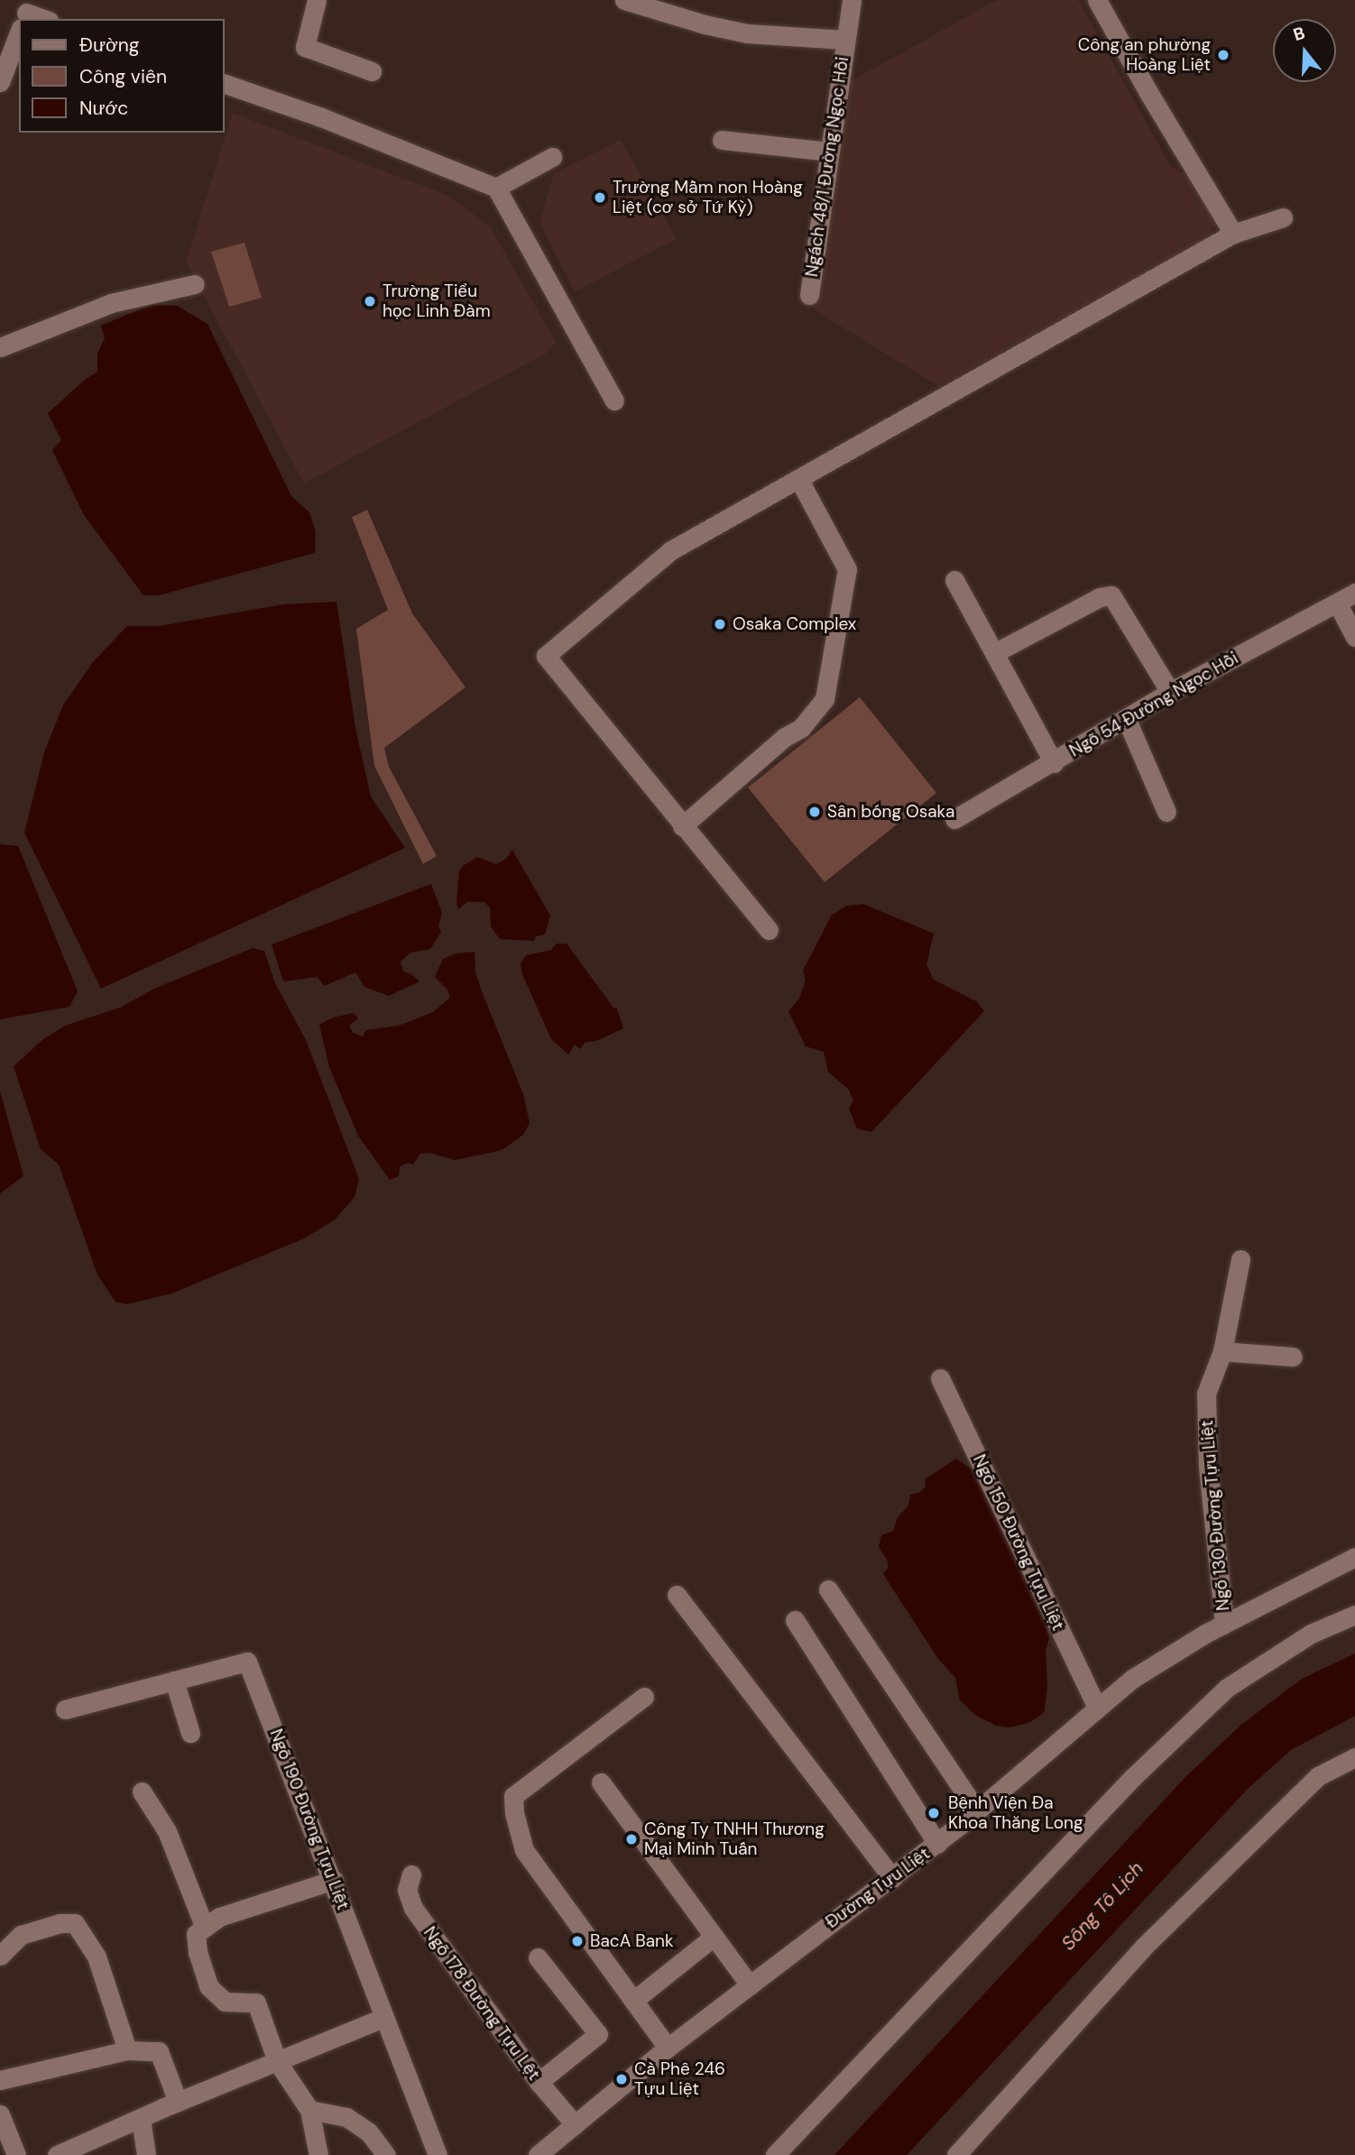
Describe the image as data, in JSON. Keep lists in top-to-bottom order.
{
  "streets": {
    "street": [
      "Ngách 48/1 Đường Ngọc Hồi",
      "Ngõ 54 Đường Ngọc Hồi",
      "Ngõ 130 Đường Tựu Liệt",
      "Ngõ 150 Đường Tựu Liệt",
      "Ngõ 190 Đường Tựu Liệt",
      "Đường Tựu Liệt",
      "Ngõ 178 Đường Tựu Lệt"
    ]
  },
  "crossings": [
    ["Ngõ 130 Đường Tựu Liệt", "Đường Tựu Liệt"],
    ["Ngõ 150 Đường Tựu Liệt", "Đường Tựu Liệt"],
    ["Đường Tựu Liệt", "Ngõ 178 Đường Tựu Lệt"]
  ],
  "water": ["Sông Tô Lịch"],
  "places": [
    "Công an phường Hoàng Liệt",
    "Trường Mầm non Hoàng Liệt (cơ sở Tứ Kỳ)",
    "Trường Tiểu học Linh Đàm",
    "Osaka Complex",
    "Sân bóng Osaka",
    "Bệnh Viện Đa Khoa Thăng Long",
    "Công Ty TNHH Thương Mại Minh Tuấn",
    "BacA Bank",
    "Cà Phê 246 Tựu Liệt"
  ],
  "legend": ["Đường", "Công viên", "Nước"],
  "north": "top"
}
